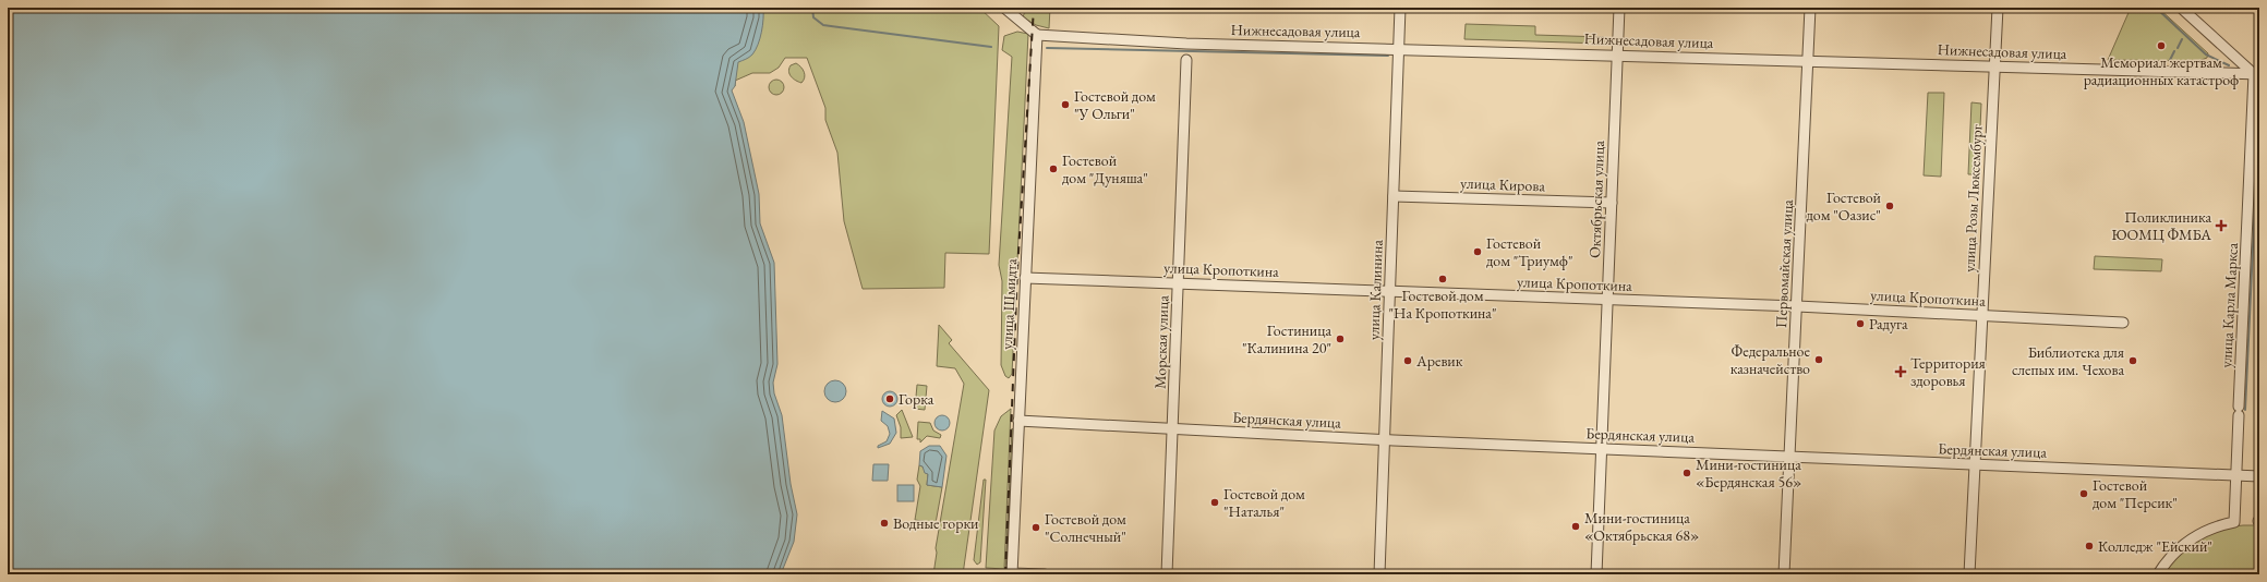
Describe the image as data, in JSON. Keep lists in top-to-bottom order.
{
  "streets": {
    "street": [
      "Нижнесадовая улица",
      "улица Кирова",
      "улица Розы Люксембург",
      "Октябрьская улица",
      "Первомайская улица",
      "улица Кропоткина",
      "улица Калинина",
      "улица Шмидта",
      "улица Карла Маркса",
      "Морская улица",
      "Бердянская улица"
    ]
  },
  "crossings": [
    ["Нижнесадовая улица", "улица Розы Люксембург"],
    ["Нижнесадовая улица", "Октябрьская улица"],
    ["Нижнесадовая улица", "Первомайская улица"],
    ["Нижнесадовая улица", "улица Калинина"],
    ["Нижнесадовая улица", "улица Шмидта"],
    ["Нижнесадовая улица", "улица Карла Маркса"],
    ["улица Кирова", "Октябрьская улица"],
    ["улица Кирова", "улица Калинина"],
    ["улица Розы Люксембург", "улица Кропоткина"],
    ["улица Розы Люксембург", "Бердянская улица"],
    ["Октябрьская улица", "улица Кропоткина"],
    ["Октябрьская улица", "Бердянская улица"],
    ["Первомайская улица", "улица Кропоткина"],
    ["Первомайская улица", "Бердянская улица"],
    ["улица Кропоткина", "улица Калинина"],
    ["улица Кропоткина", "улица Шмидта"],
    ["улица Кропоткина", "Морская улица"],
    ["улица Калинина", "Бердянская улица"],
    ["улица Шмидта", "Бердянская улица"],
    ["улица Карла Маркса", "Бердянская улица"],
    ["Морская улица", "Бердянская улица"]
  ],
  "places": {
    "other": [
      "Мемориал жертвам радиационных катастроф",
      "Гостевой дом \"У Ольги\"",
      "Гостевой дом \"Дуняша\"",
      "Гостевой дом \"Оазис\"",
      "Гостевой дом \"Триумф\"",
      "Гостевой дом \"На Кропоткина\"",
      "Радуга",
      "Гостиница \"Калинина 20\"",
      "Федеральное казначейство",
      "Аревик",
      "Библиотека для слепых им. Чехова",
      "Горка",
      "Мини-гостиница «Бердянская 56»",
      "Гостевой дом \"Персик\"",
      "Гостевой дом \"Наталья\"",
      "Водные горки",
      "Мини-гостиница «Октябрьская 68»",
      "Гостевой дом \"Солнечный\"",
      "Колледж \"Ейский\""
    ],
    "health": ["Поликлиника ЮОМЦ ФМБА", "Территория здоровья"]
  }
}
